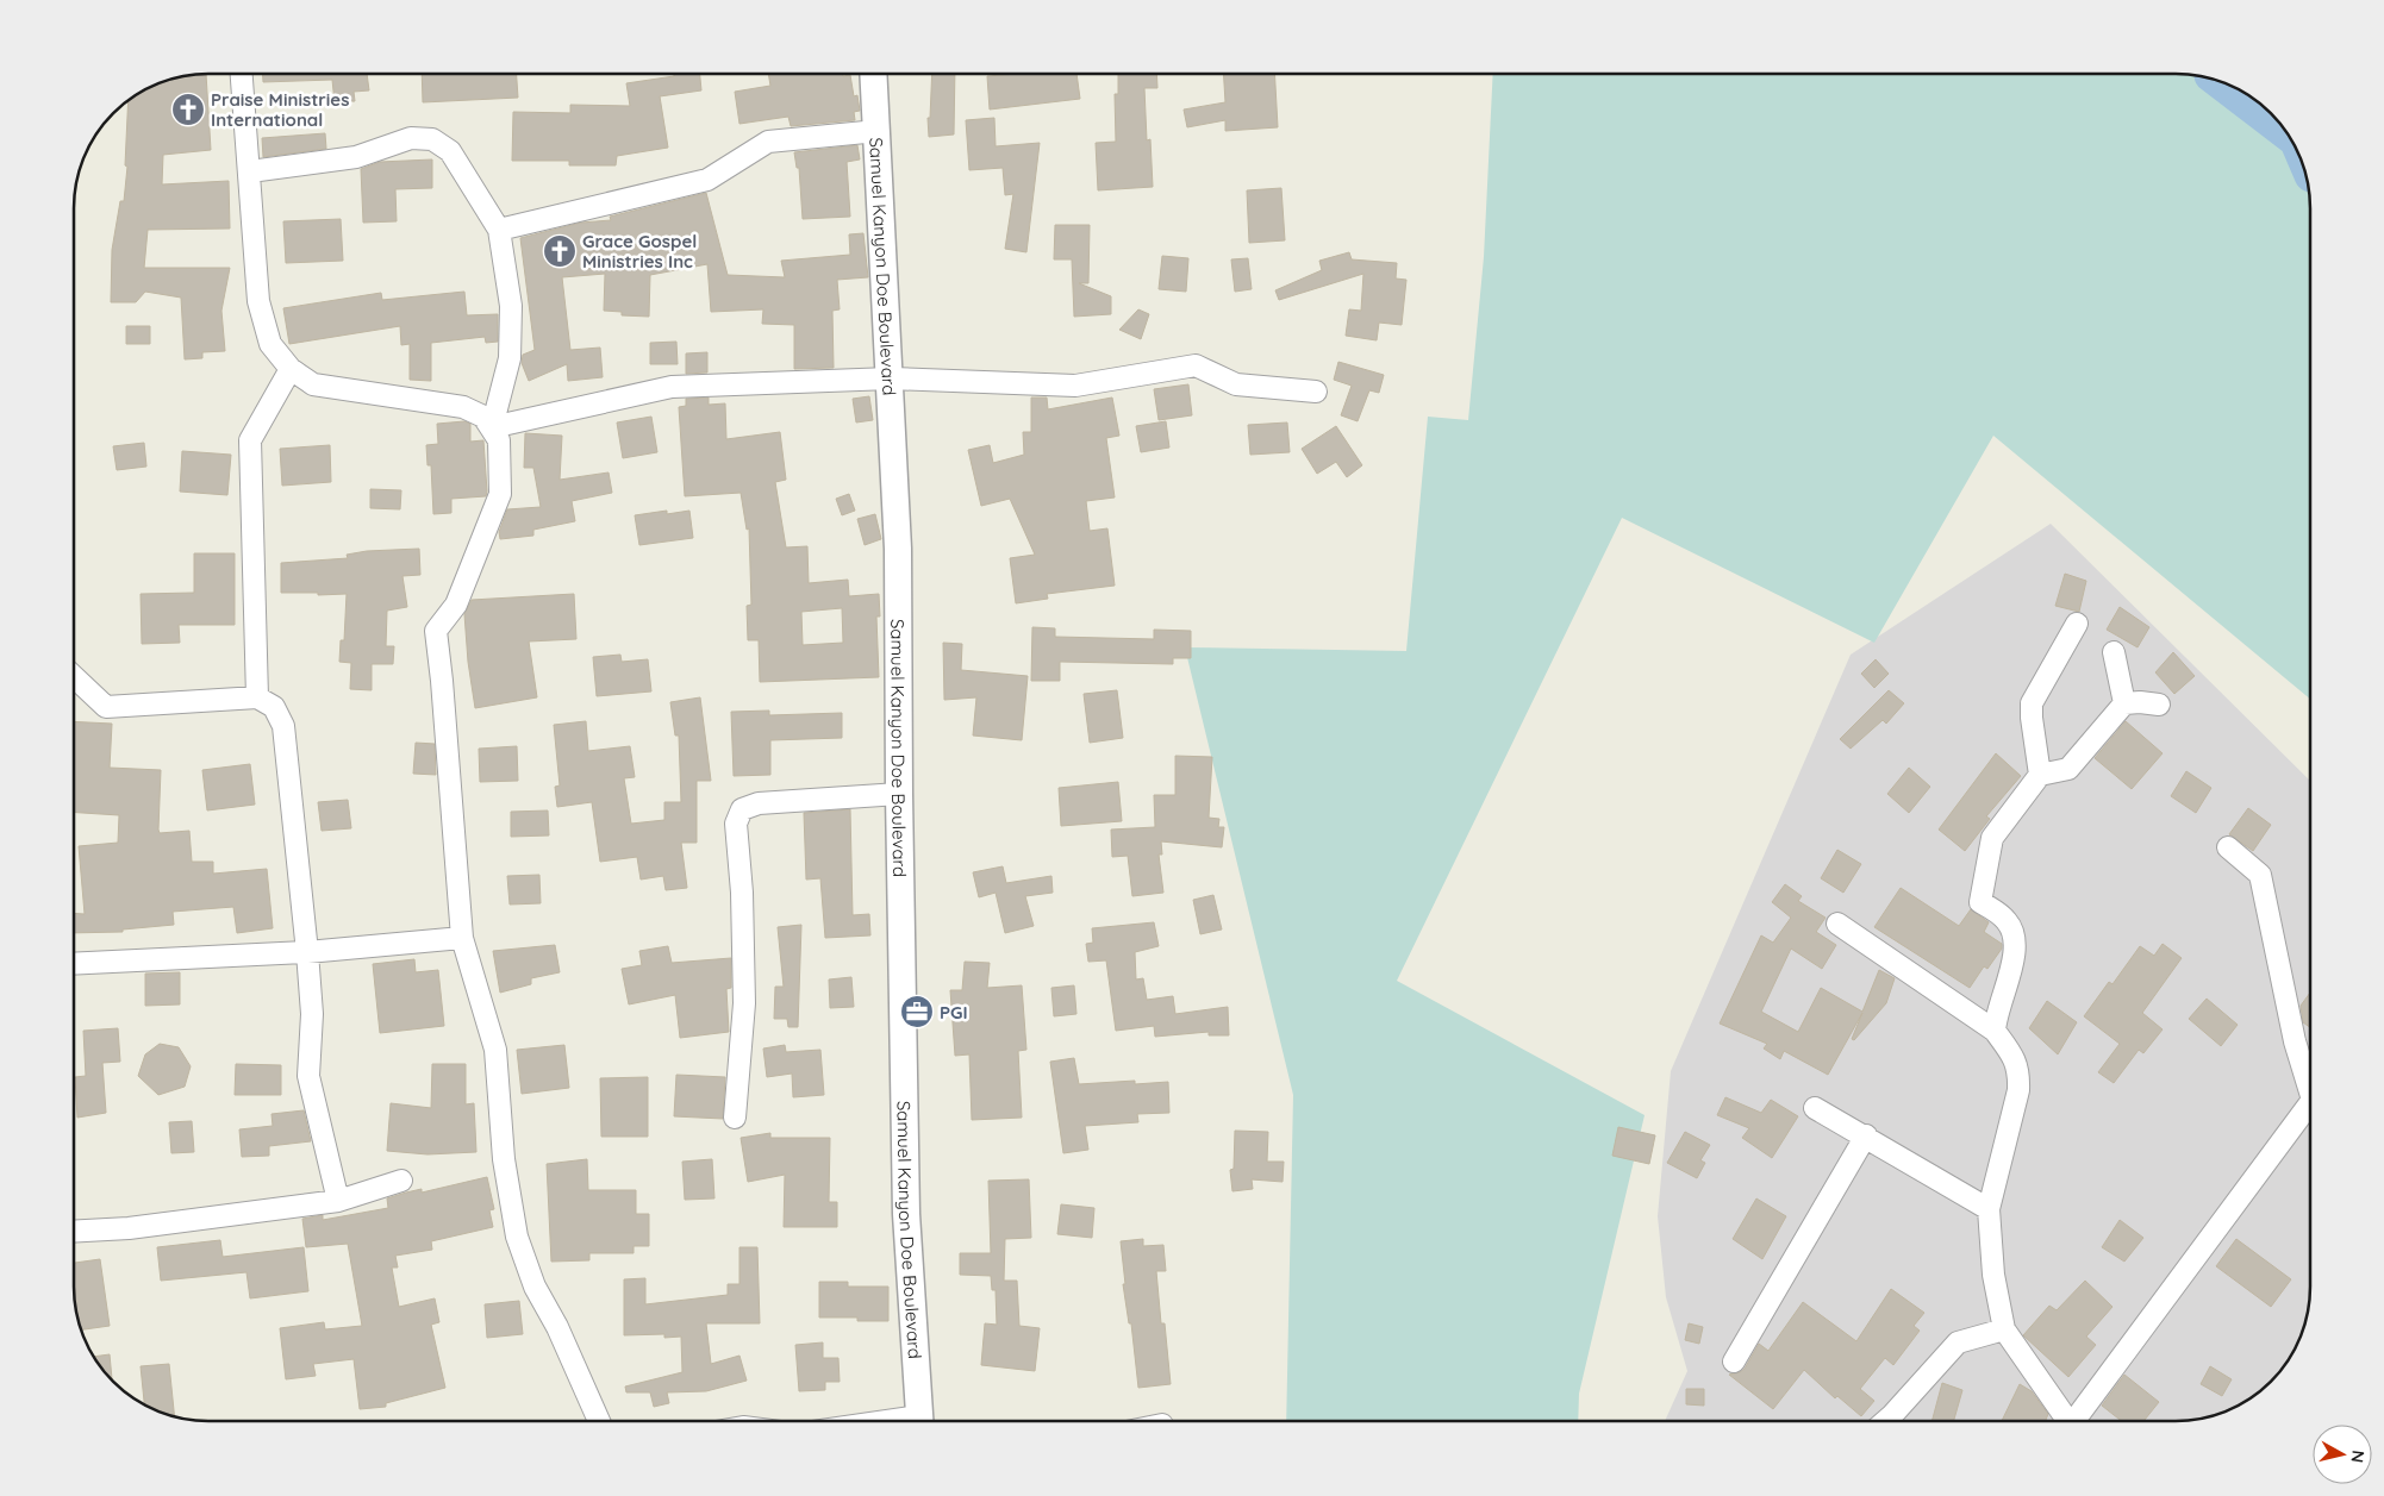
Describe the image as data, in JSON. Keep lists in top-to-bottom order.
{
  "streets": {
    "street": ["Samuel Kanyon Doe Boulevard"]
  },
  "places": {
    "church": ["Praise Ministries International", "Grace Gospel Ministries Inc"],
    "office": ["PGI"]
  },
  "north": "right"
}
